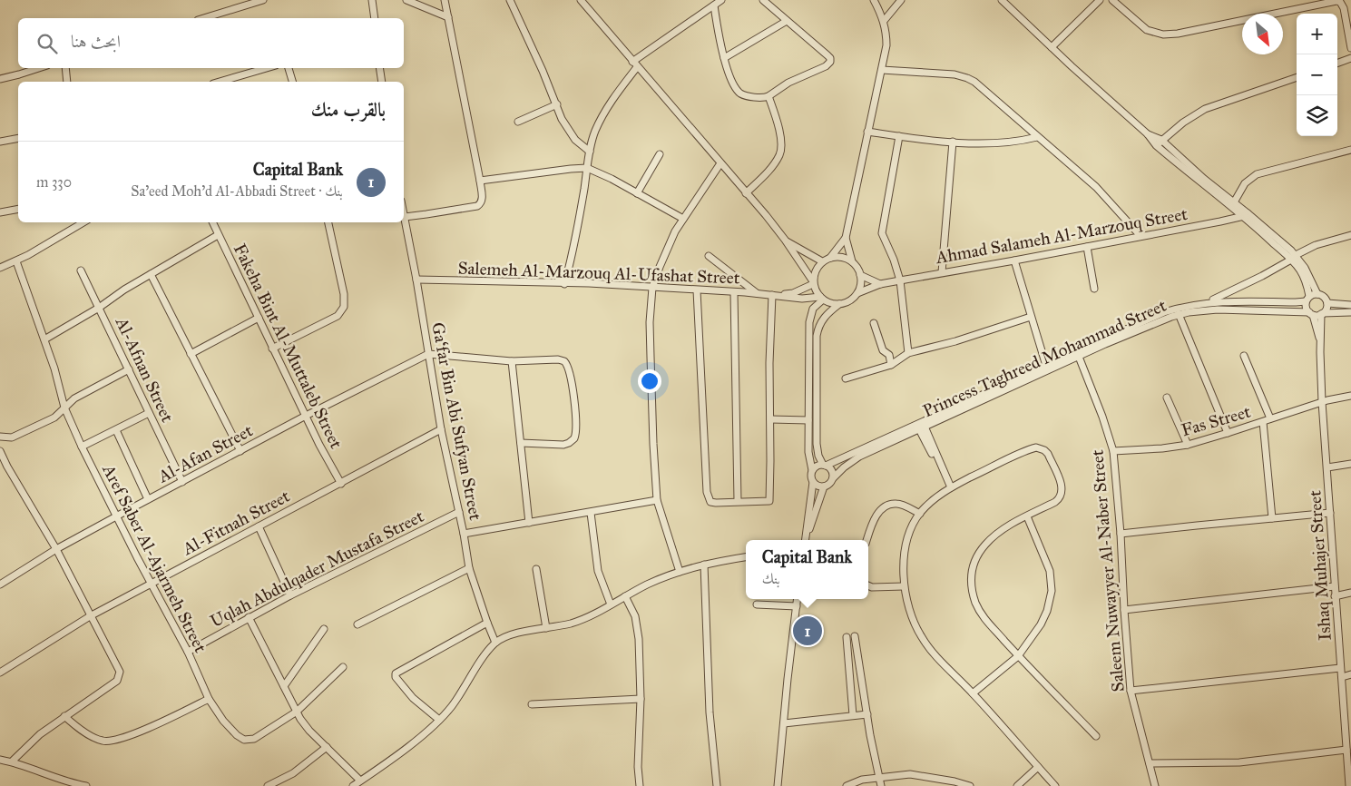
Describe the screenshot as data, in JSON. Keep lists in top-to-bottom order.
{
  "streets": {
    "street": [
      "Ahmad Salameh Al-Marzouq Street",
      "Salemeh Al-Marzouq Al-Ufashat Street",
      "Fakeha Bint Al-Muttaleb Street",
      "Princess Taghreed Mohammad Street",
      "Al-Afnan Street",
      "Fas Street",
      "Ga‘far Bin Abi Sufyan Street",
      "Al-Afan Street",
      "Al-Fitnah Street",
      "Aref Saber Al-Ajarmeh Street",
      "Ishaq Muhajer Street",
      "Uqlah Abdulqader Mustafa Street",
      "Saleem Nuwayyer Al-Naber Street"
    ]
  },
  "crossings": [
    ["Ahmad Salameh Al-Marzouq Street", "Salemeh Al-Marzouq Al-Ufashat Street"],
    ["Salemeh Al-Marzouq Al-Ufashat Street", "Ga‘far Bin Abi Sufyan Street"],
    ["Fakeha Bint Al-Muttaleb Street", "Al-Afan Street"],
    ["Fakeha Bint Al-Muttaleb Street", "Al-Fitnah Street"],
    ["Princess Taghreed Mohammad Street", "Ishaq Muhajer Street"],
    ["Princess Taghreed Mohammad Street", "Saleem Nuwayyer Al-Naber Street"],
    ["Al-Afnan Street", "Al-Afan Street"],
    ["Fas Street", "Ishaq Muhajer Street"],
    ["Fas Street", "Saleem Nuwayyer Al-Naber Street"],
    ["Ga‘far Bin Abi Sufyan Street", "Al-Afan Street"],
    ["Ga‘far Bin Abi Sufyan Street", "Al-Fitnah Street"],
    ["Ga‘far Bin Abi Sufyan Street", "Uqlah Abdulqader Mustafa Street"],
    ["Al-Afan Street", "Aref Saber Al-Ajarmeh Street"],
    ["Al-Fitnah Street", "Aref Saber Al-Ajarmeh Street"],
    ["Aref Saber Al-Ajarmeh Street", "Uqlah Abdulqader Mustafa Street"]
  ],
  "north": "bottom right",
  "page": {
    "map_buttons": ["+", "−"],
    "search": "ابحث هنا",
    "heading": "بالقرب منك",
    "list": [
      {
        "mark": "1",
        "name": "Capital Bank",
        "note": "بنك · Sa'eed Moh'd Al-Abbadi Street",
        "value": "330 m"
      }
    ],
    "popup": ["Capital Bank", "بنك"],
    "pins": "1"
  }
}
